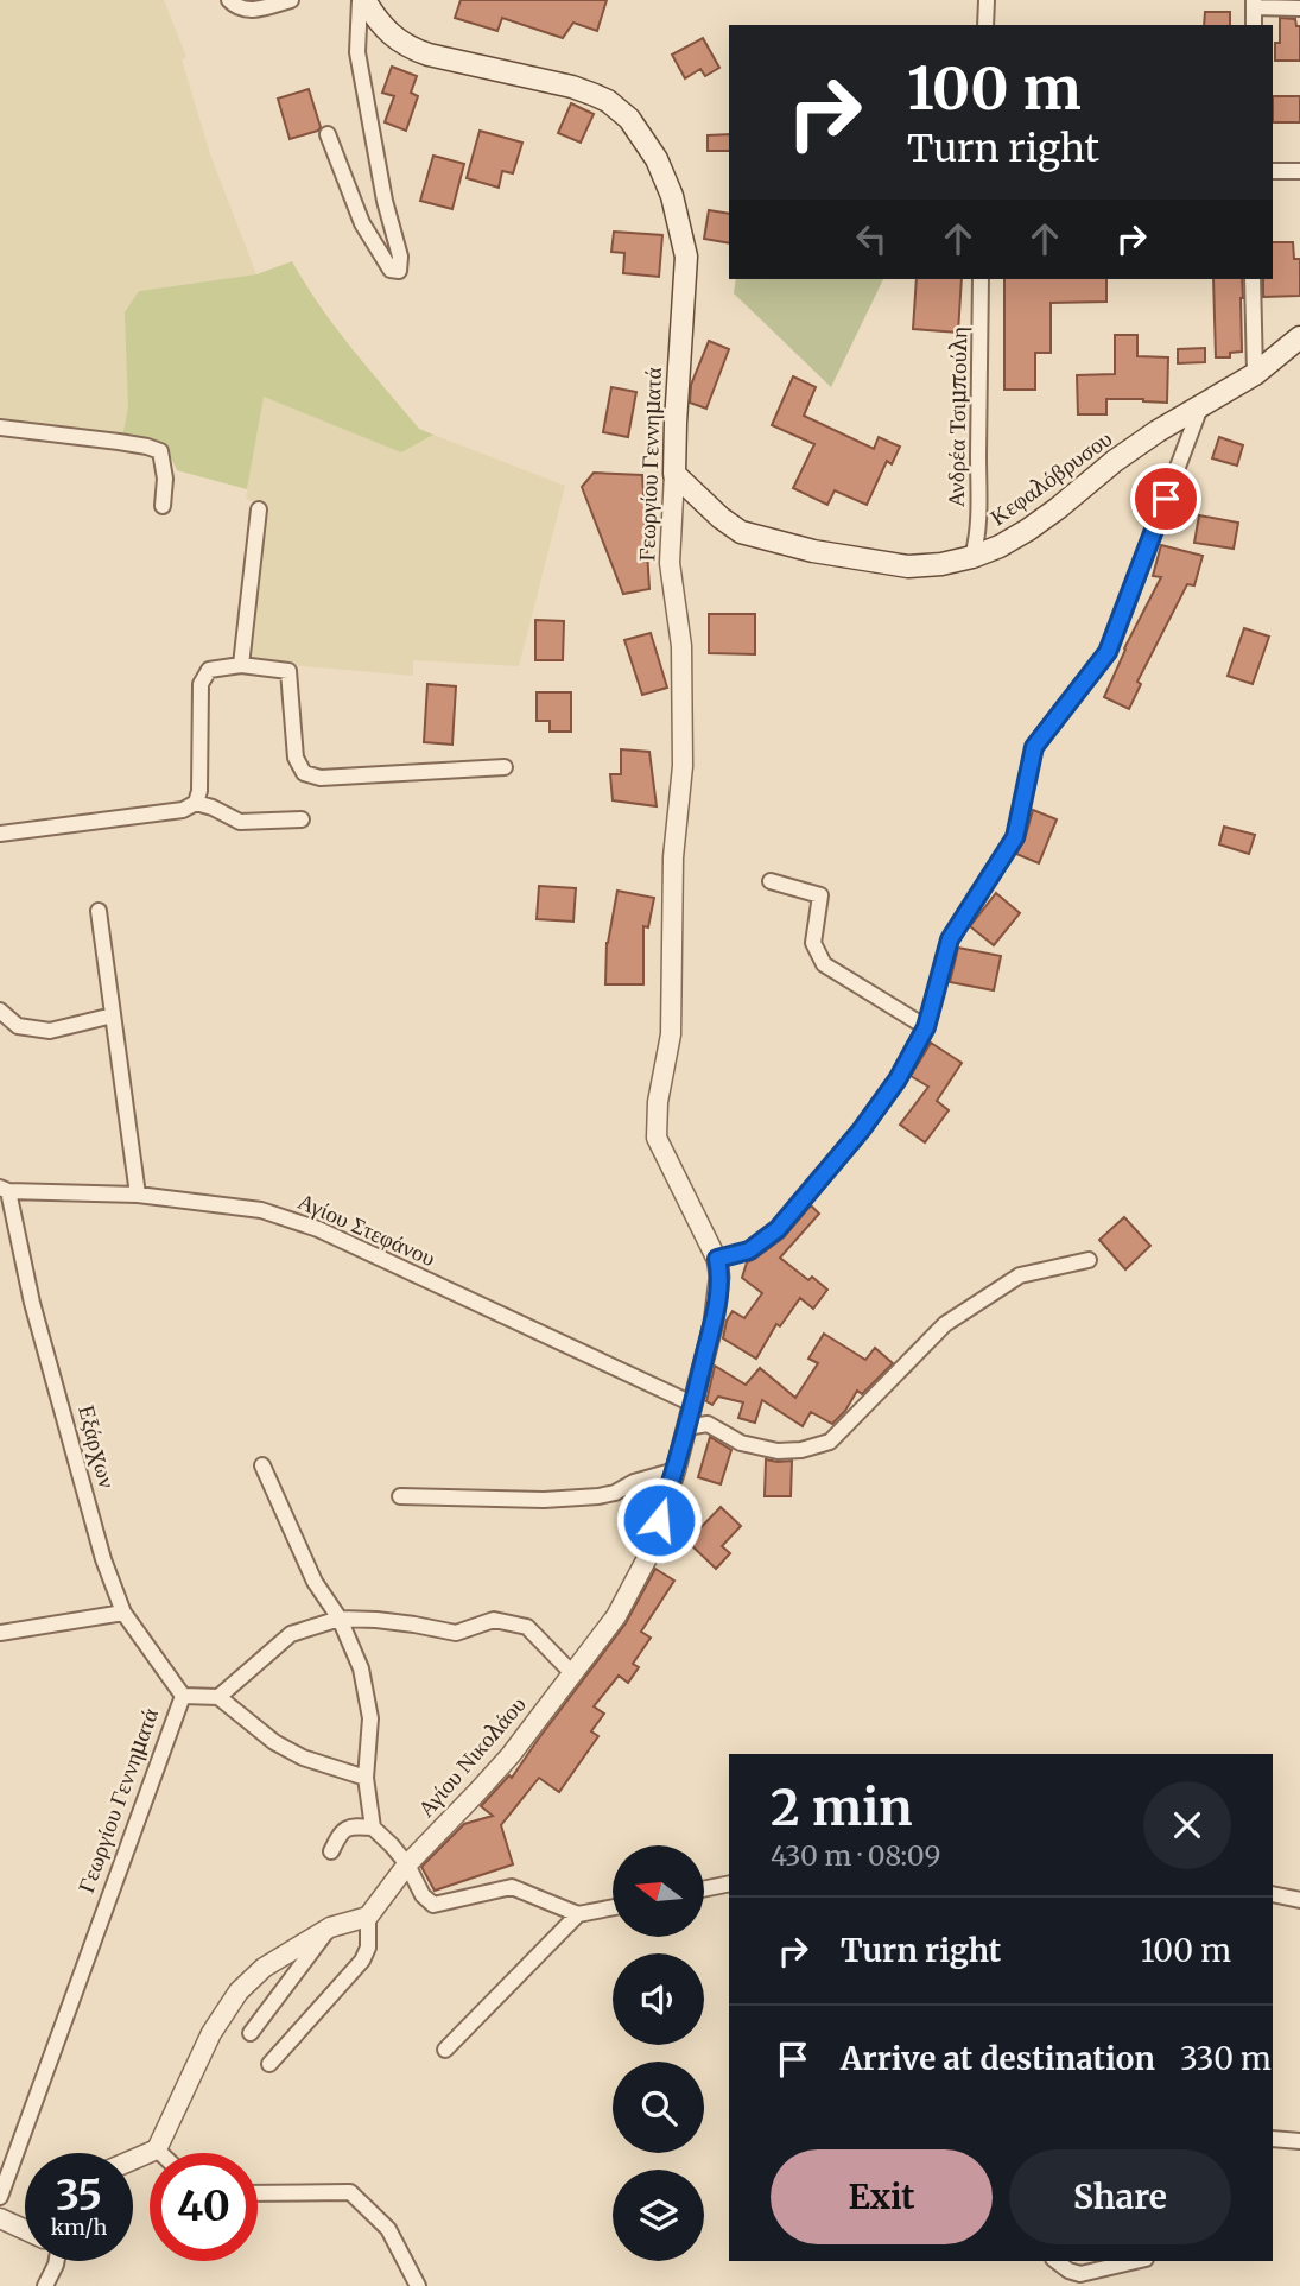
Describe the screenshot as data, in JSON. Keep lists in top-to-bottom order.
{
  "streets": {
    "main road": ["Γεωργίου Γεννηματά", "Κεφαλόβρυσου"],
    "street": [
      "Ανδρέα Τσιμπούλη",
      "Αγίου Στεφάνου",
      "Εξάρχων",
      "Αγίου Νικολάου"
    ]
  },
  "crossings": [
    ["Ανδρέα Τσιμπούλη", "Κεφαλόβρυσου"],
    ["Γεωργίου Γεννηματά", "Κεφαλόβρυσου"],
    ["Γεωργίου Γεννηματά", "Εξάρχων"],
    ["Γεωργίου Γεννηματά", "Αγίου Νικολάου"],
    ["Αγίου Στεφάνου", "Εξάρχων"],
    ["Αγίου Στεφάνου", "Αγίου Νικολάου"]
  ],
  "north": "left",
  "page": {
    "turn": ["100 m", "Turn right"],
    "heading": ["2 min", "430 m · 08:09"],
    "list": [
      {
        "name": "Turn right",
        "value": "100 m"
      },
      {
        "name": "Arrive at destination",
        "value": "330 m"
      }
    ],
    "buttons": ["Exit", "Share"],
    "speed": "35 km/h",
    "limit": "40"
  }
}
